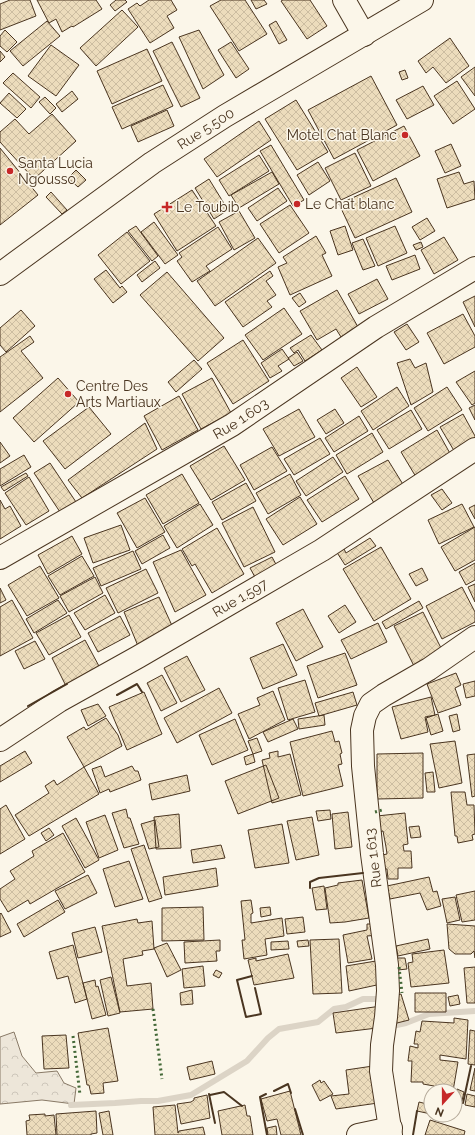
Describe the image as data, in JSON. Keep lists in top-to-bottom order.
{
  "streets": {
    "street": [
      "Rue 5.500",
      "Rue 1.603",
      "Rue 1.597",
      "Rue 1.613"
    ]
  },
  "places": {
    "other": [
      "Motel Chat Blanc",
      "Santa Lucia Ngousso",
      "Le Chat blanc",
      "Centre Des Arts Martiaux"
    ],
    "health": ["Le Toubib"]
  },
  "north": "bottom"
}
